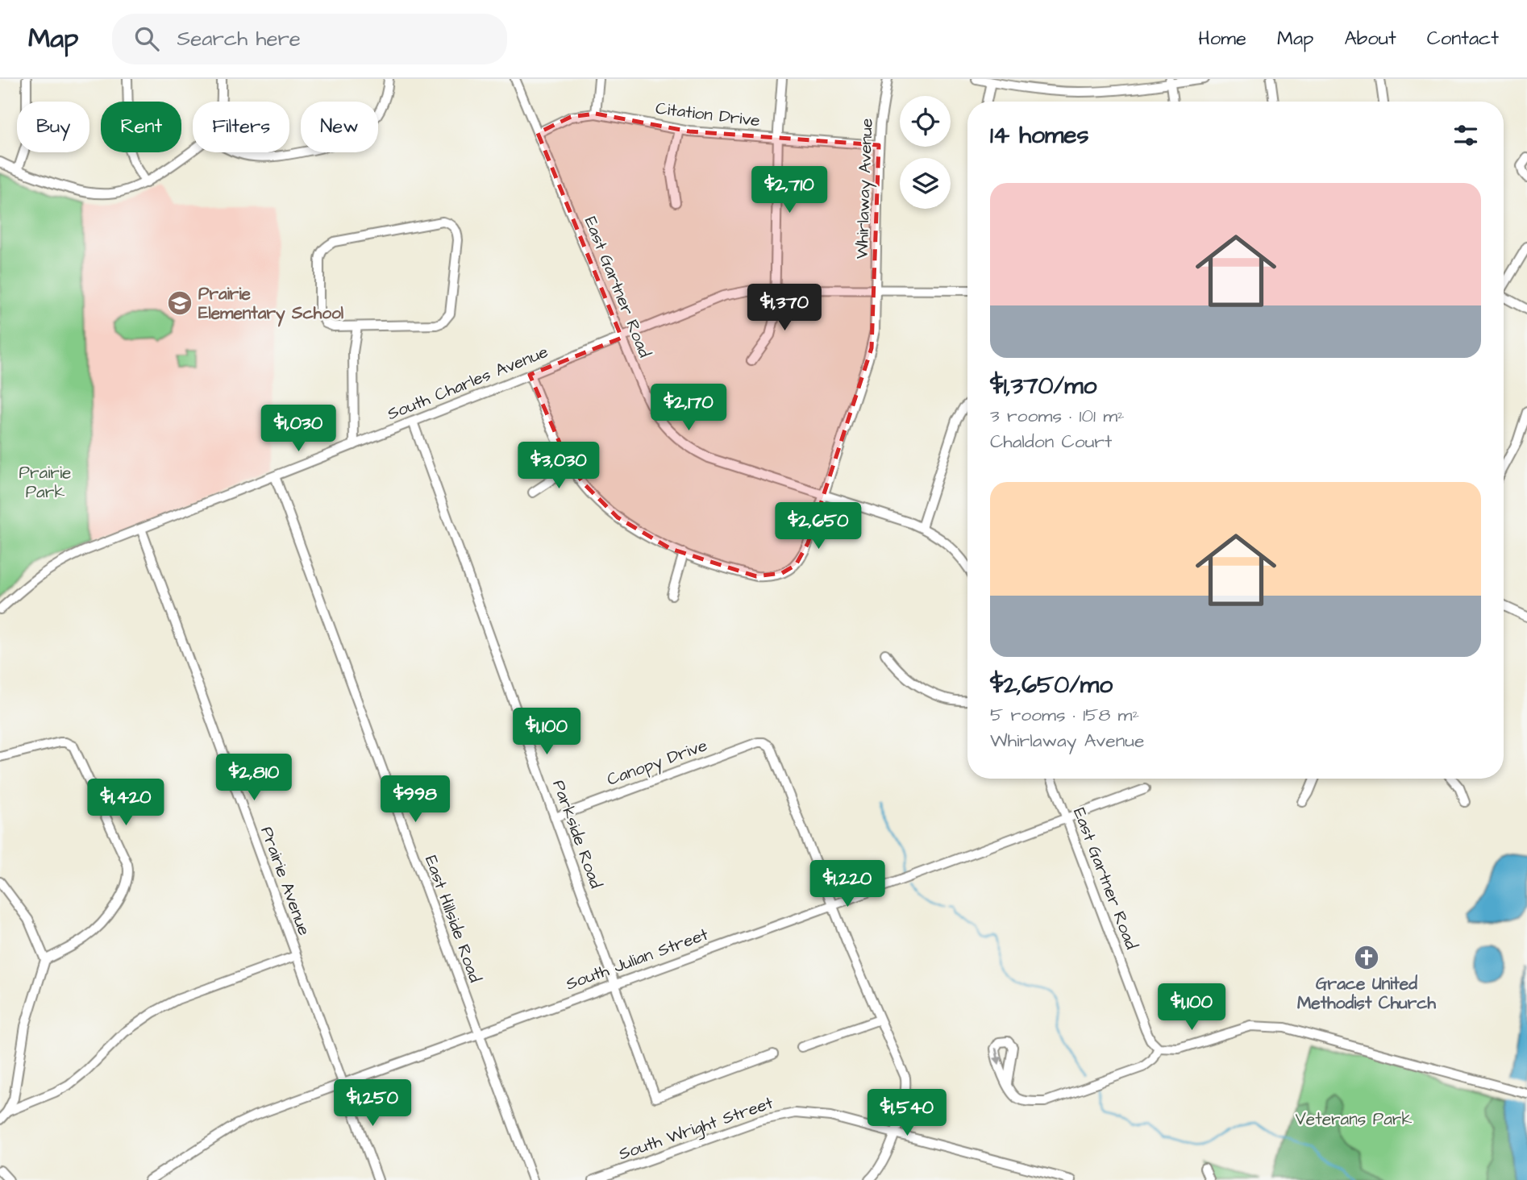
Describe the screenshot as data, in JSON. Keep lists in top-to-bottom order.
{
  "streets": {
    "street": [
      "Citation Drive",
      "Whirlaway Avenue",
      "East Gartner Road",
      "South Charles Avenue",
      "Canopy Drive",
      "Parkside Road",
      "Prairie Avenue",
      "East Hillside Road",
      "South Julian Street",
      "South Wright Street"
    ]
  },
  "crossings": [
    ["Citation Drive", "Whirlaway Avenue"],
    ["Citation Drive", "East Gartner Road"],
    ["Whirlaway Avenue", "East Gartner Road"],
    ["Whirlaway Avenue", "South Charles Avenue"],
    ["East Gartner Road", "South Charles Avenue"],
    ["East Gartner Road", "South Julian Street"],
    ["South Charles Avenue", "Parkside Road"],
    ["South Charles Avenue", "Prairie Avenue"],
    ["South Charles Avenue", "East Hillside Road"],
    ["Canopy Drive", "Parkside Road"],
    ["Canopy Drive", "South Julian Street"],
    ["Parkside Road", "South Julian Street"],
    ["Prairie Avenue", "South Julian Street"],
    ["East Hillside Road", "South Julian Street"]
  ],
  "parks": ["Prairie Park", "Veterans Park"],
  "places": {
    "school or university": ["Prairie Elementary School"],
    "church": ["Grace United Methodist Church"]
  },
  "page": {
    "header": "Map",
    "search": "Search here",
    "nav": [
      "Home",
      "Map",
      "About",
      "Contact"
    ],
    "chip": [
      "Buy",
      "Rent",
      "Filters",
      "New"
    ],
    "heading": "14 homes",
    "price": [
      "$2,710",
      "$1,370",
      "$2,170",
      "$1,030",
      "$3,030",
      "$2,650",
      "$1,100",
      "$2,810",
      "$998",
      "$1,420",
      "$1,220",
      "$1,100",
      "$1,250",
      "$1,540"
    ],
    "list": [
      {
        "name": "$1,370/mo",
        "note": "3 rooms · 101 m² · Chaldon Court"
      },
      {
        "name": "$2,650/mo",
        "note": "5 rooms · 158 m² · Whirlaway Avenue"
      }
    ]
  }
}
